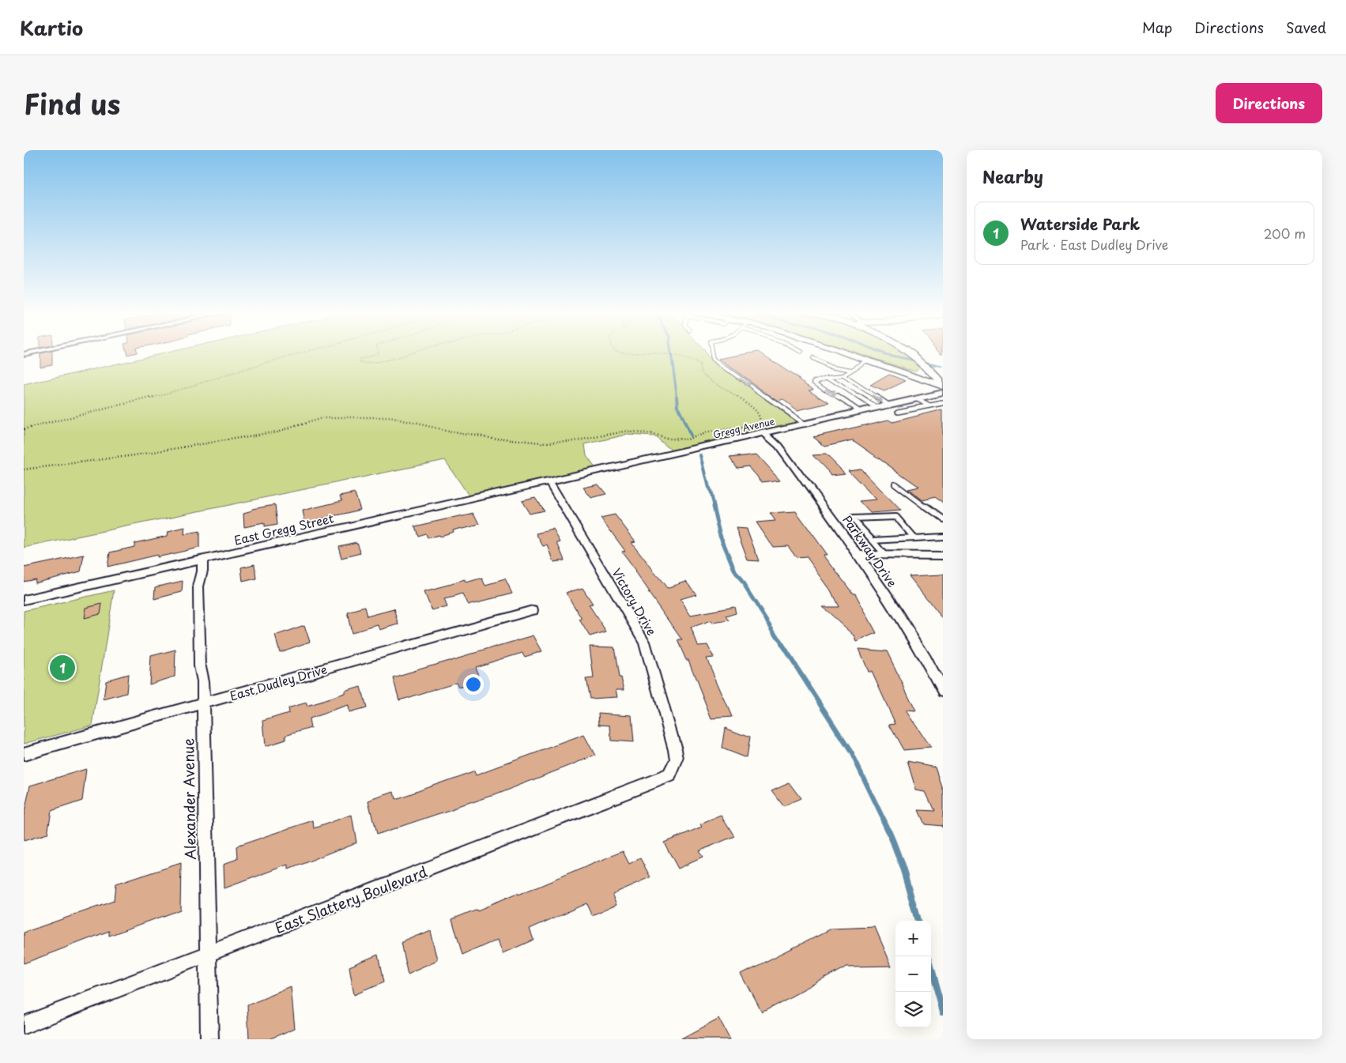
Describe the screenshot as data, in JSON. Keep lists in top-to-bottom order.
{
  "streets": {
    "street": [
      "Gregg Avenue",
      "East Gregg Street",
      "Parkway Drive",
      "Victory Drive",
      "East Dudley Drive",
      "Alexander Avenue",
      "East Slattery Boulevard"
    ]
  },
  "crossings": [
    ["Gregg Avenue", "East Gregg Street"],
    ["Gregg Avenue", "Parkway Drive"],
    ["Gregg Avenue", "Victory Drive"],
    ["East Gregg Street", "Victory Drive"],
    ["East Gregg Street", "Alexander Avenue"],
    ["Victory Drive", "East Slattery Boulevard"],
    ["East Dudley Drive", "Alexander Avenue"],
    ["Alexander Avenue", "East Slattery Boulevard"]
  ],
  "page": {
    "header": "Kartio",
    "nav": ["Map", "Directions", "Saved"],
    "title": "Find us",
    "buttons": "Directions",
    "heading": "Nearby",
    "list": [
      {
        "mark": "1",
        "name": "Waterside Park",
        "note": "Park · East Dudley Drive",
        "value": "200 m"
      }
    ],
    "pins": "1",
    "map_buttons": ["+", "−"]
  }
}
